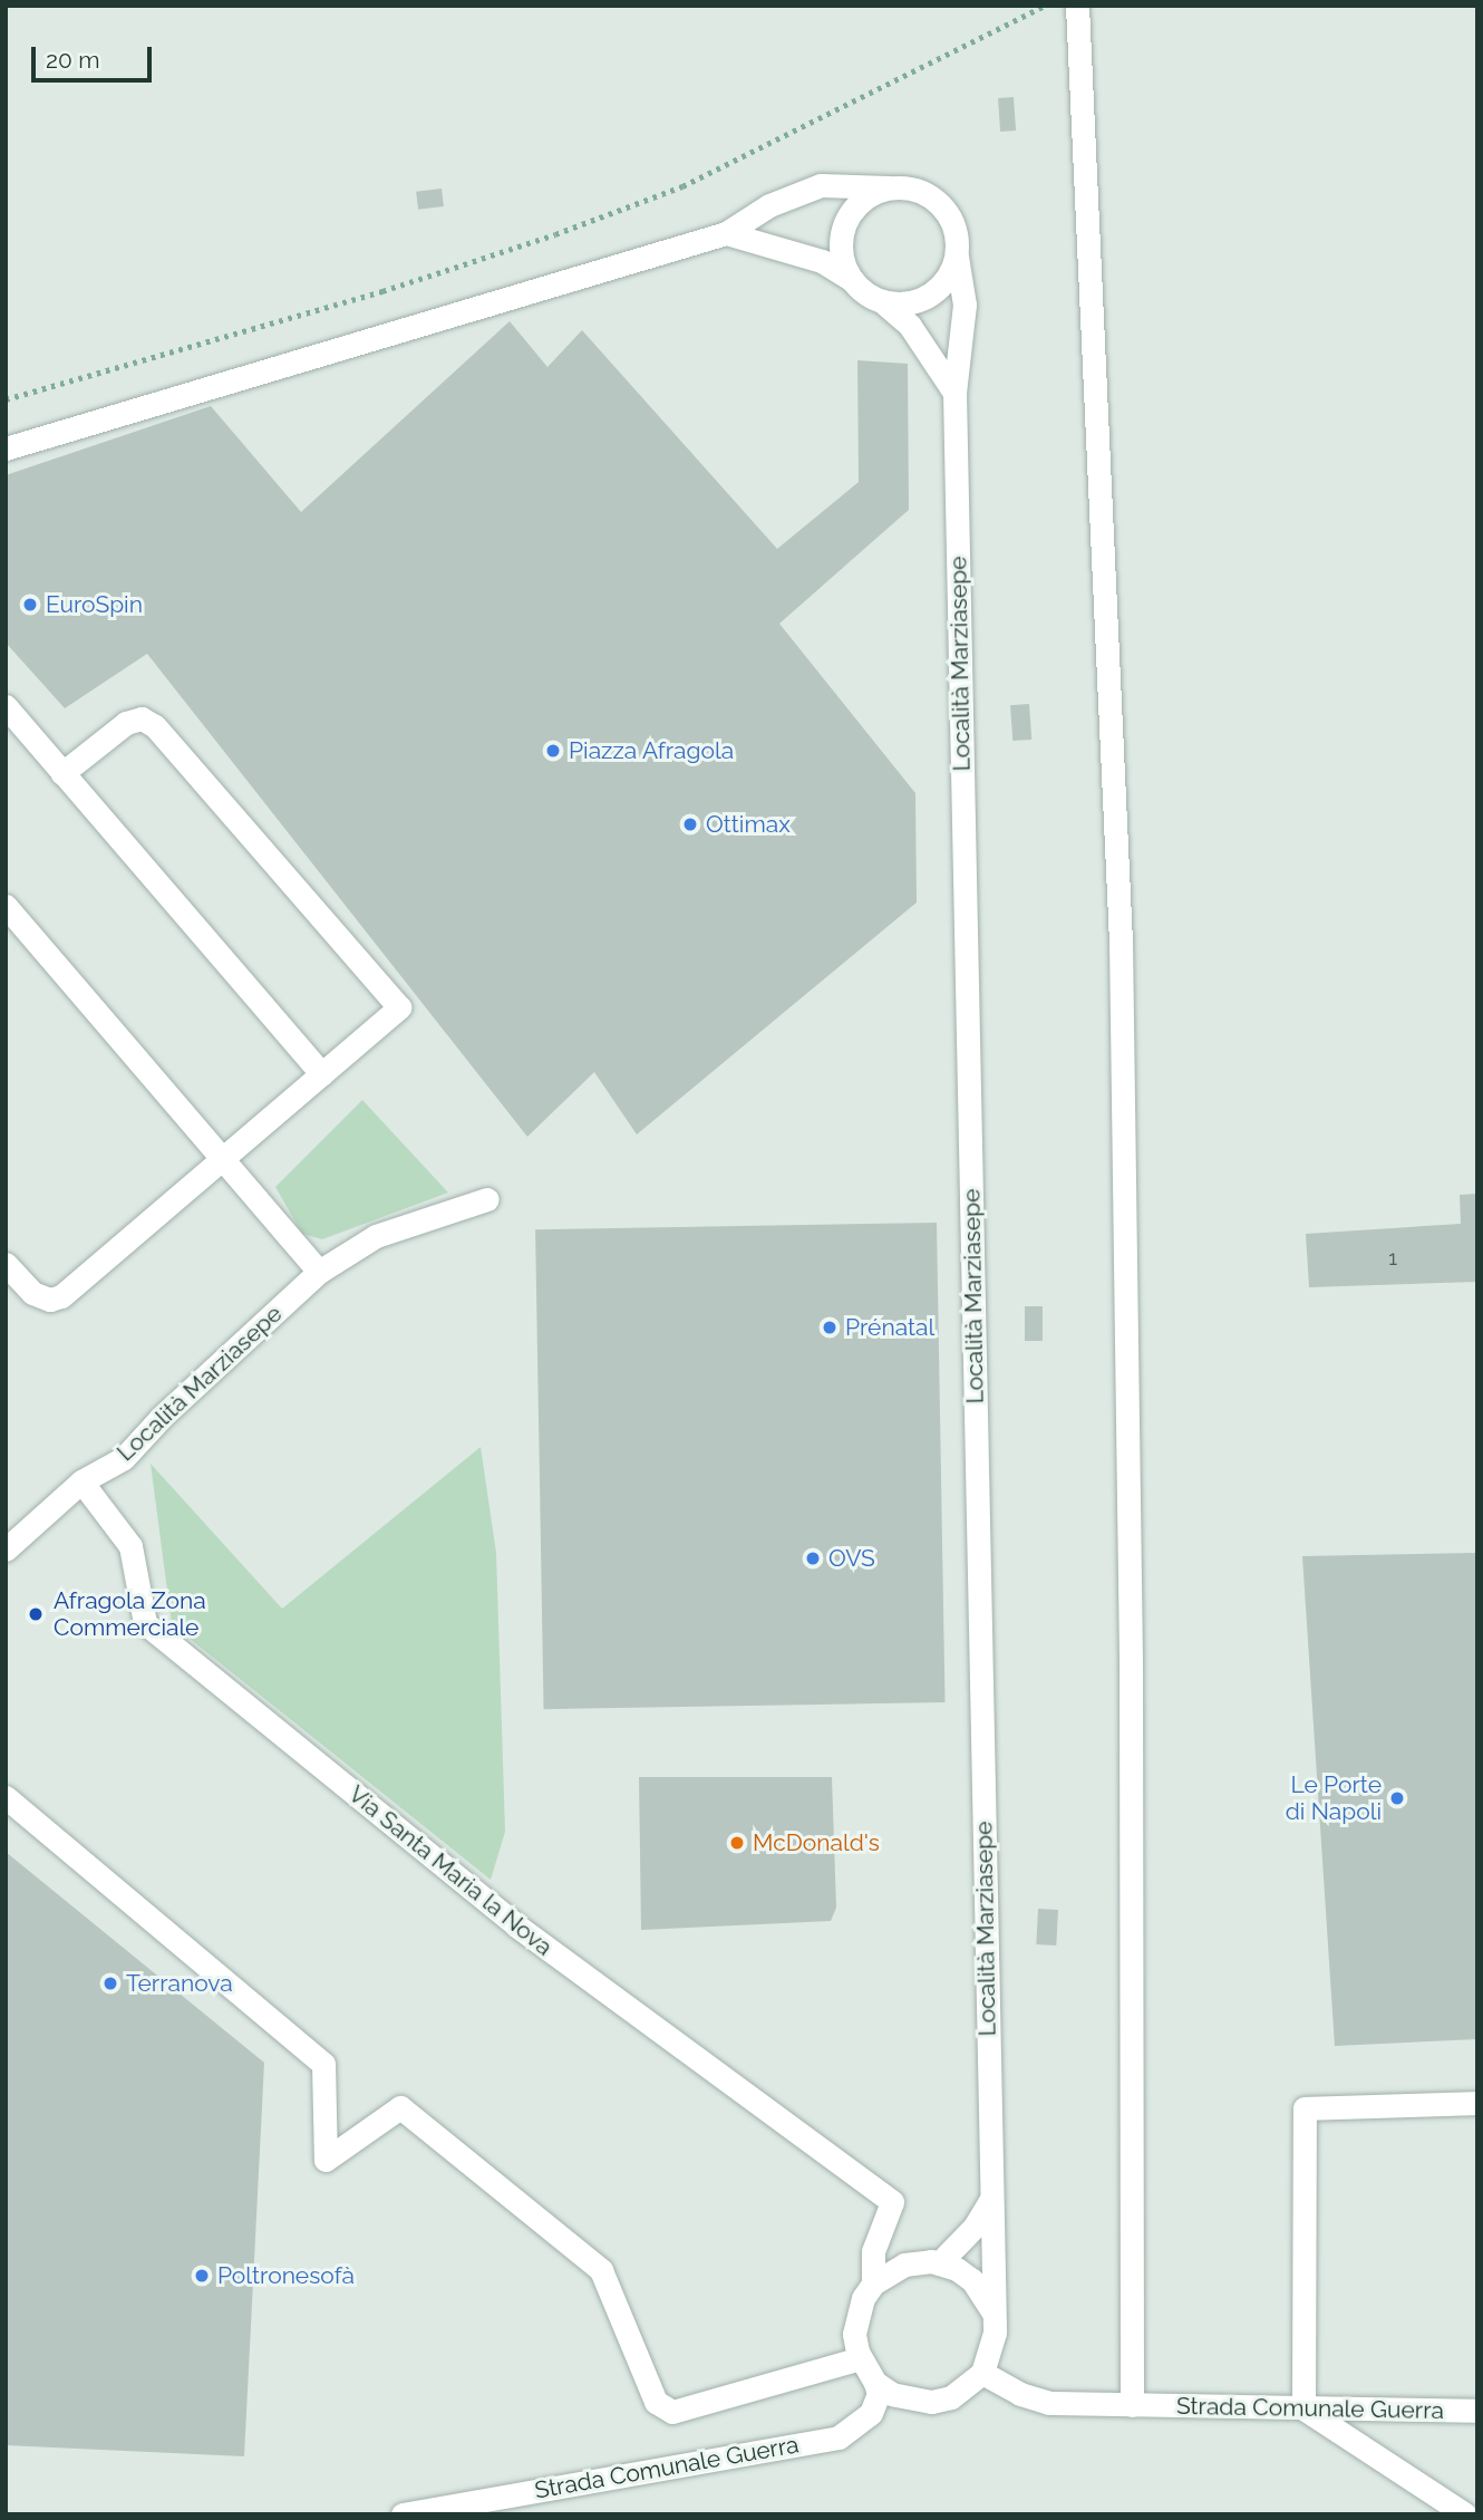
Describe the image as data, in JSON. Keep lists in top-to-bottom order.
{
  "streets": {
    "street": ["Località Marziasepe", "Via Santa Maria la Nova", "Strada Comunale Guerra"]
  },
  "crossings": [
    ["Località Marziasepe", "Via Santa Maria la Nova"],
    ["Località Marziasepe", "Strada Comunale Guerra"],
    ["Via Santa Maria la Nova", "Strada Comunale Guerra"]
  ],
  "places": [
    "EuroSpin",
    "Piazza Afragola",
    "Ottimax",
    "Prénatal",
    "OVS",
    "Afragola Zona Commerciale",
    "Le Porte di Napoli",
    "McDonald's",
    "Terranova",
    "Poltronesofà"
  ],
  "house_numbers": ["1"],
  "scale_bar": "20 m"
}
